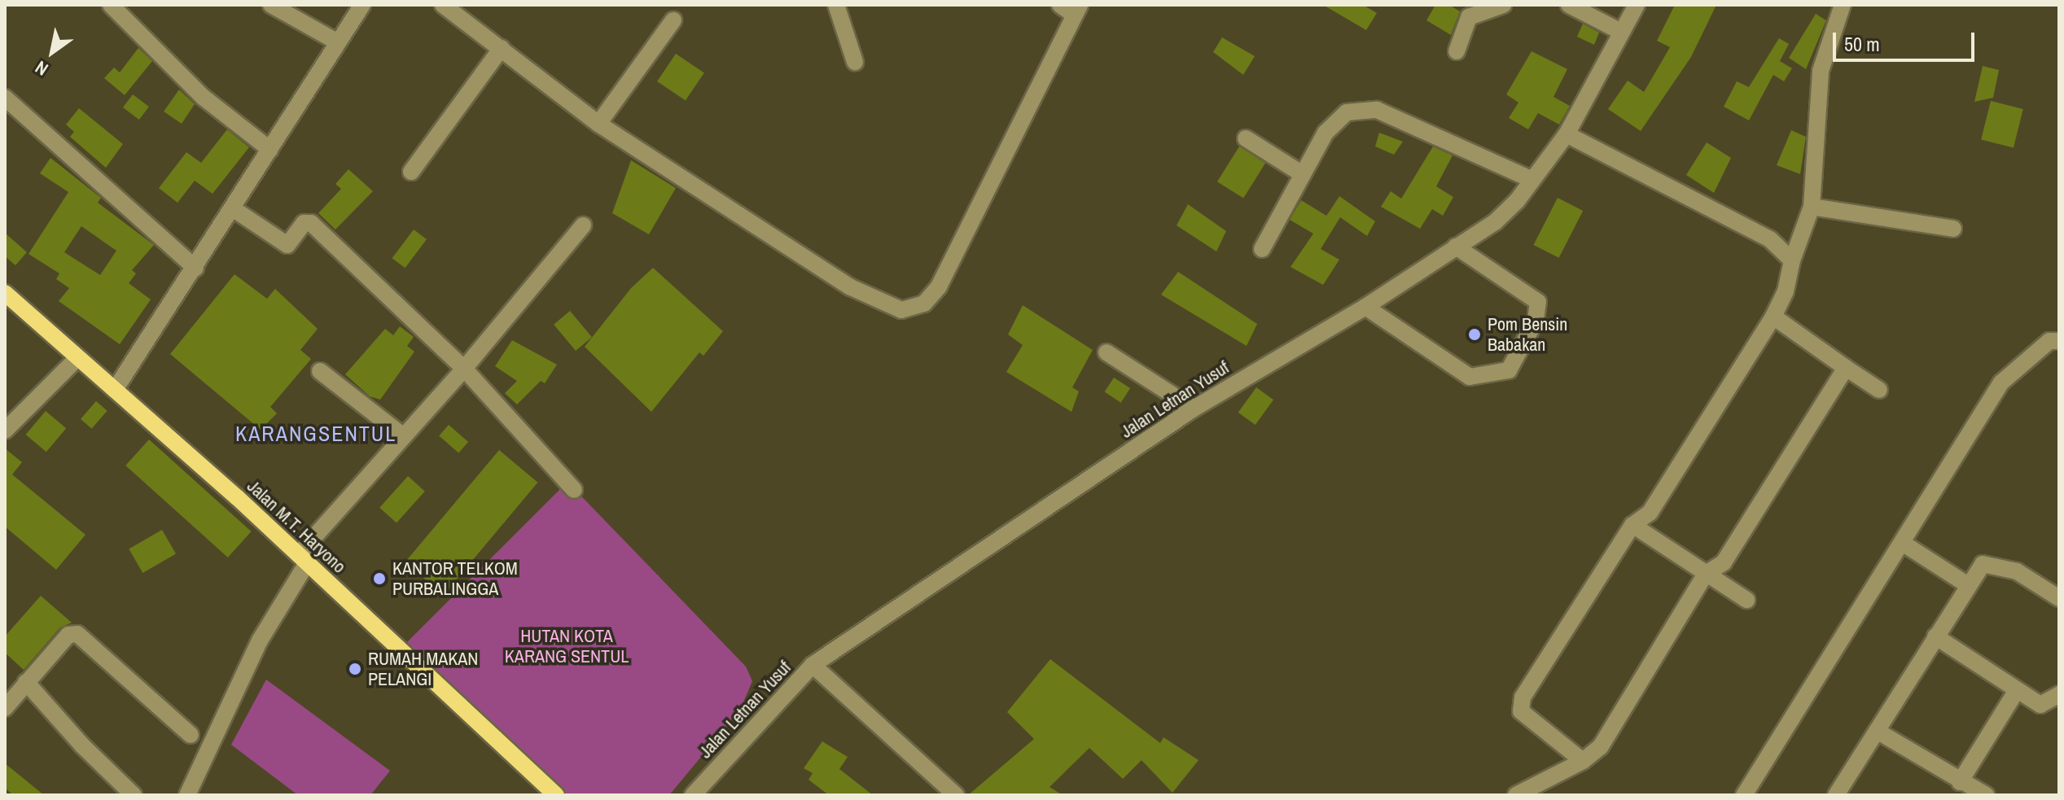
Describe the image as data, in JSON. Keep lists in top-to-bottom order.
{
  "streets": {
    "main road": ["Jalan M.T. Haryono"],
    "street": ["Jalan Letnan Yusuf"]
  },
  "districts": ["KARANGSENTUL"],
  "parks": ["HUTAN KOTA KARANG SENTUL"],
  "places": ["Pom Bensin Babakan", "KANTOR TELKOM PURBALINGGA", "RUMAH MAKAN PELANGI"],
  "scale_bar": "50 m",
  "north": "bottom left"
}
